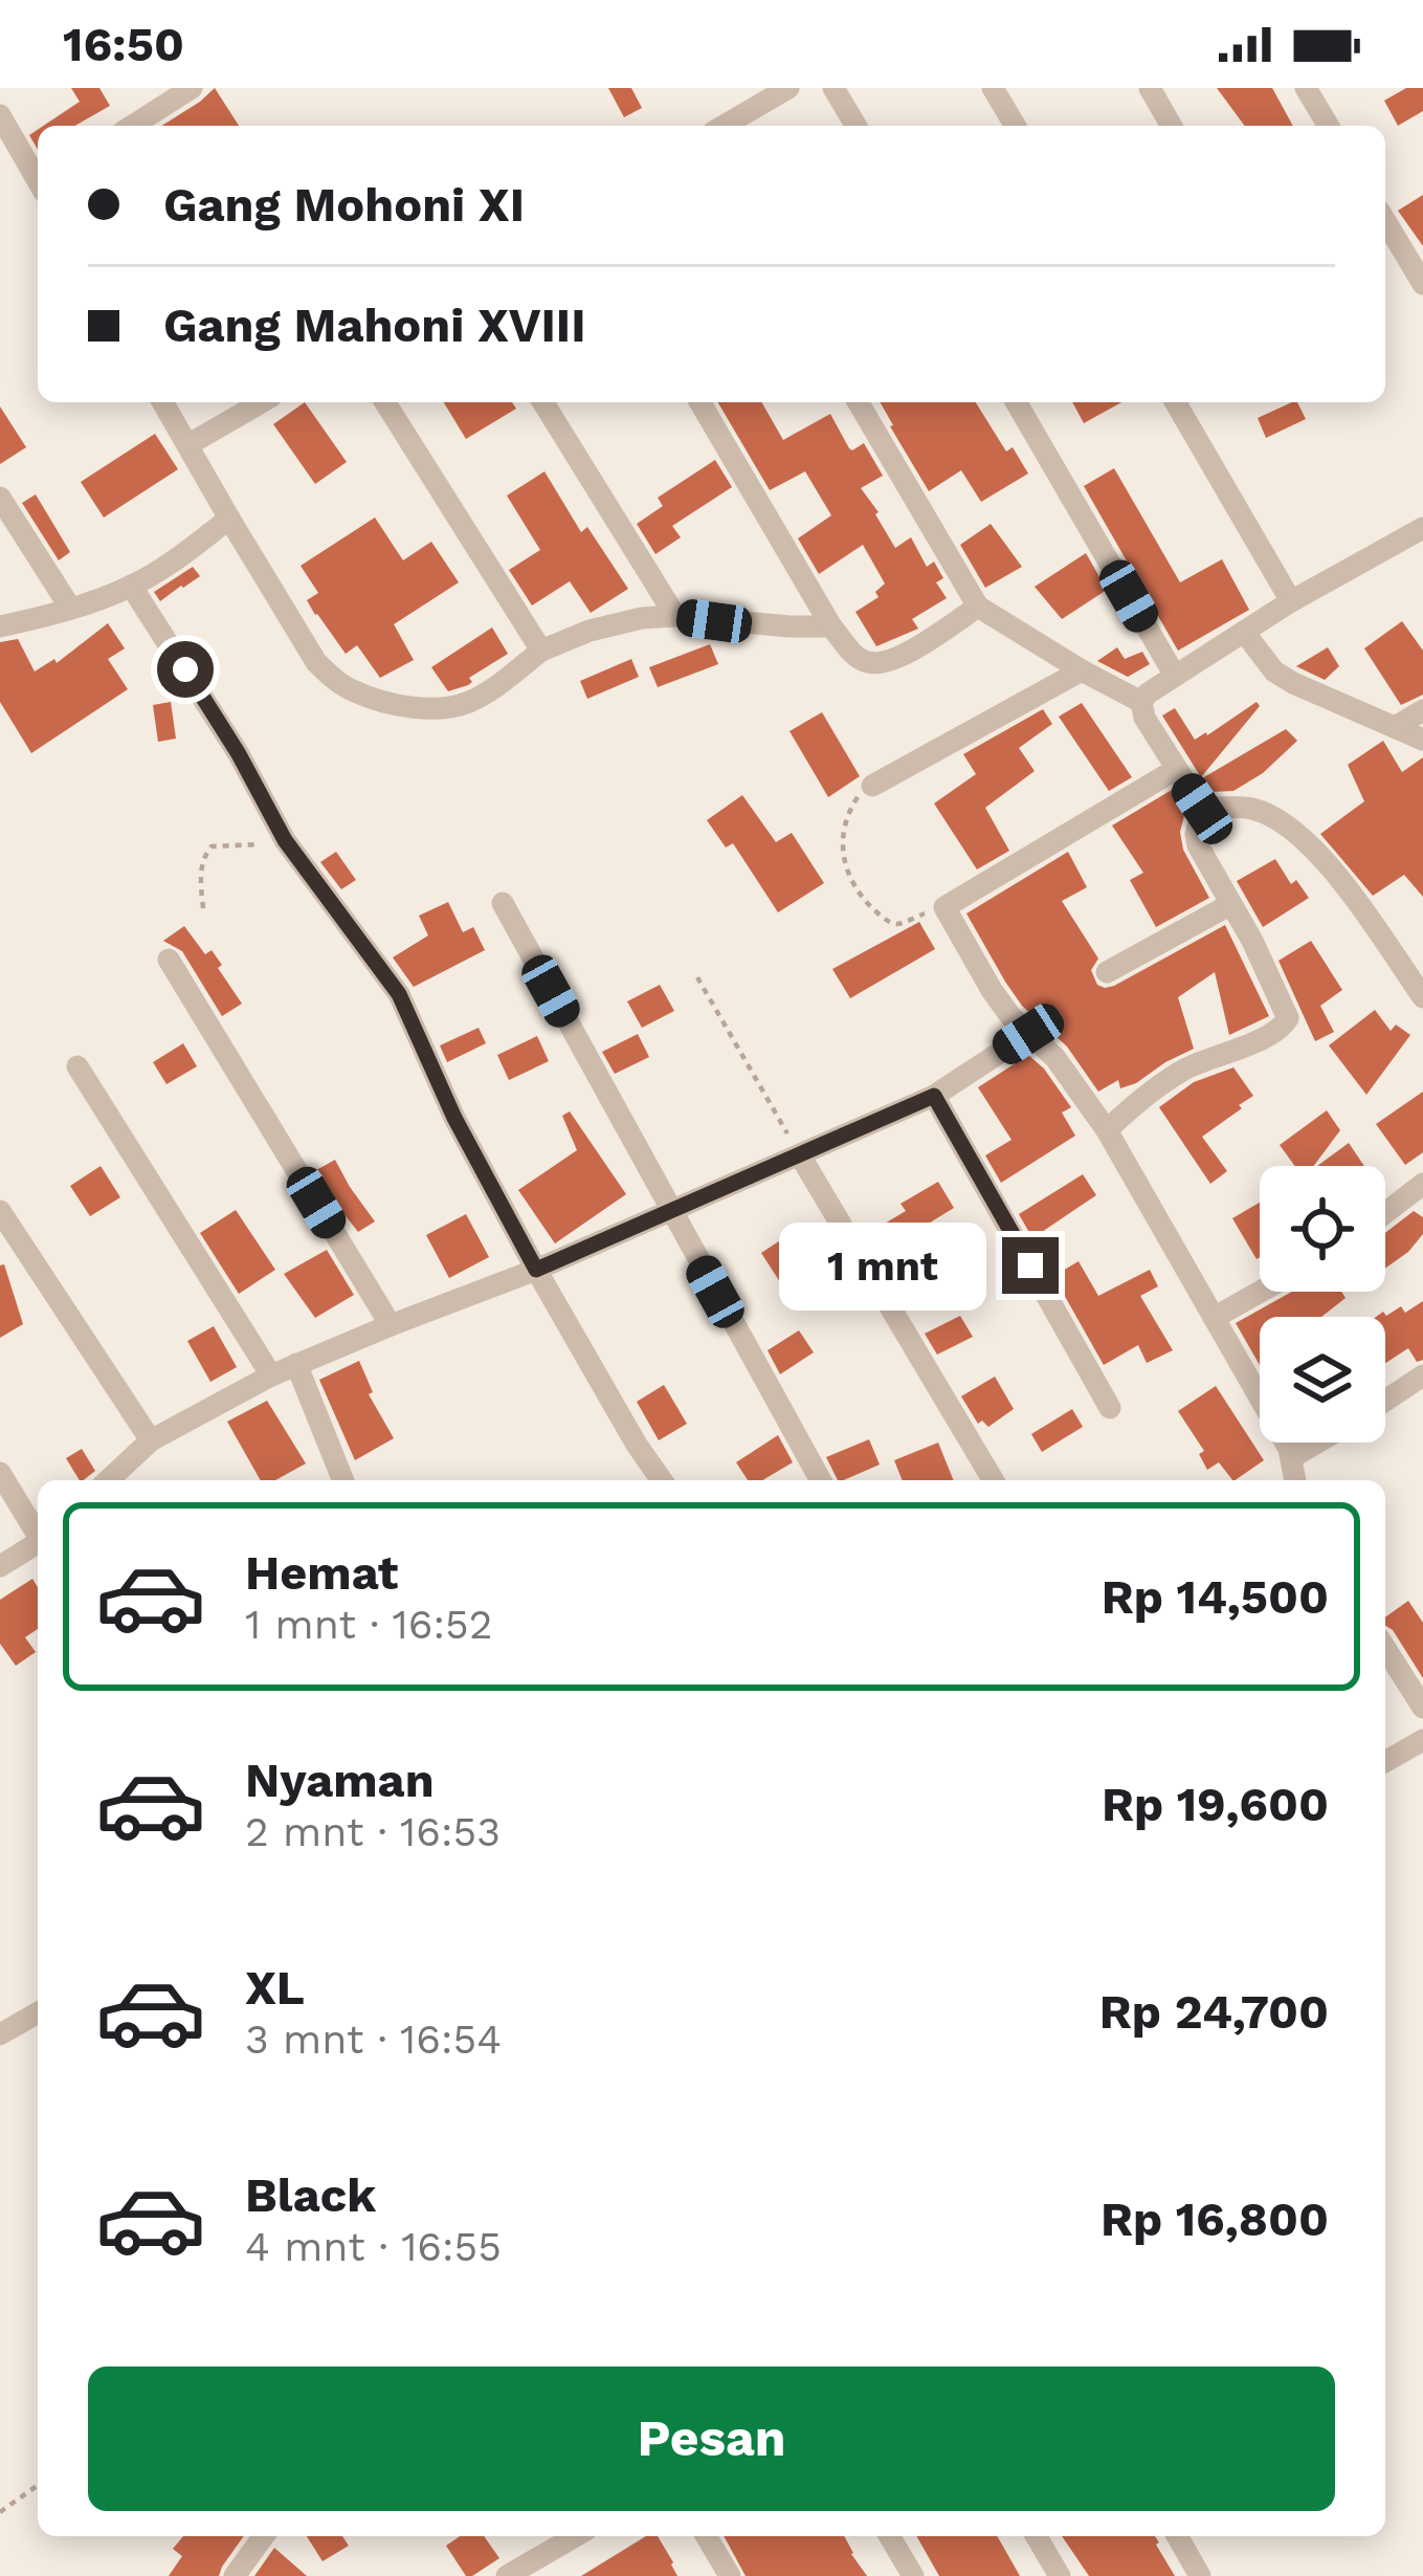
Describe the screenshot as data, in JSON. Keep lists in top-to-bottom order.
{
  "page": {
    "status": "16:50",
    "banner": ["Gang Mohoni XI", "Gang Mahoni XVIII"],
    "bubble": "1 mnt",
    "list": [
      {
        "name": "Hemat",
        "note": "1 mnt · 16:52",
        "value": "Rp 14,500"
      },
      {
        "name": "Nyaman",
        "note": "2 mnt · 16:53",
        "value": "Rp 19,600"
      },
      {
        "name": "XL",
        "note": "3 mnt · 16:54",
        "value": "Rp 24,700"
      },
      {
        "name": "Black",
        "note": "4 mnt · 16:55",
        "value": "Rp 16,800"
      }
    ],
    "buttons": "Pesan"
  }
}
